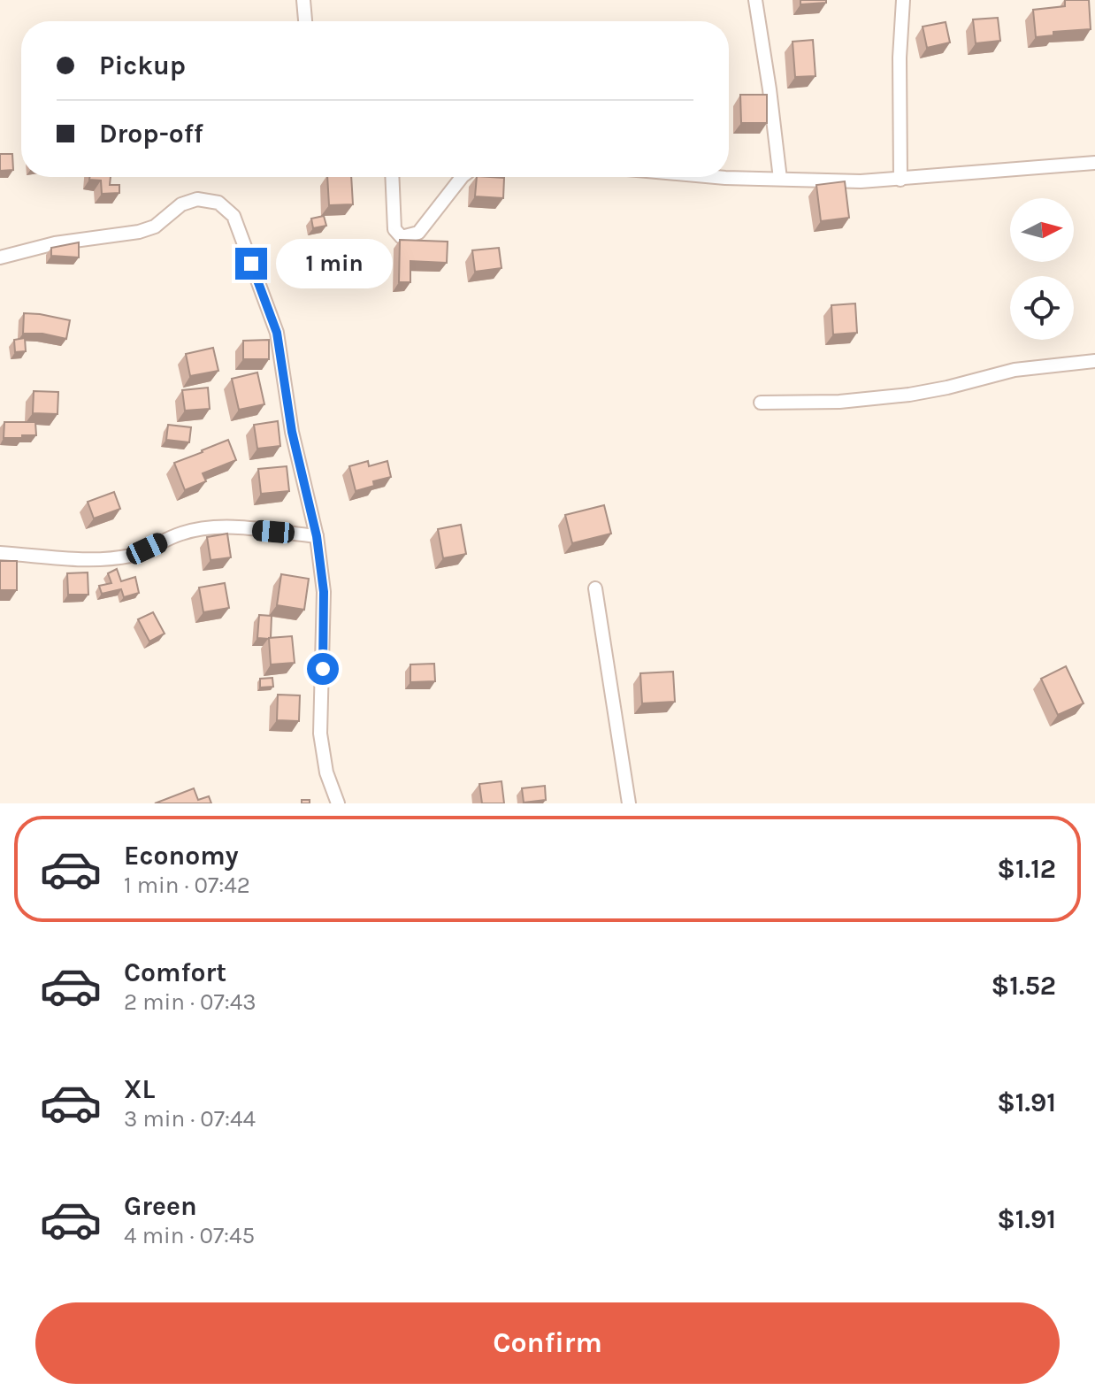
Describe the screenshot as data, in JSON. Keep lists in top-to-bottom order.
{
  "north": "right",
  "page": {
    "banner": ["Pickup", "Drop-off"],
    "bubble": "1 min",
    "list": [
      {
        "name": "Economy",
        "note": "1 min · 07:42",
        "value": "$1.12"
      },
      {
        "name": "Comfort",
        "note": "2 min · 07:43",
        "value": "$1.52"
      },
      {
        "name": "XL",
        "note": "3 min · 07:44",
        "value": "$1.91"
      },
      {
        "name": "Green",
        "note": "4 min · 07:45",
        "value": "$1.91"
      }
    ],
    "buttons": "Confirm"
  }
}
